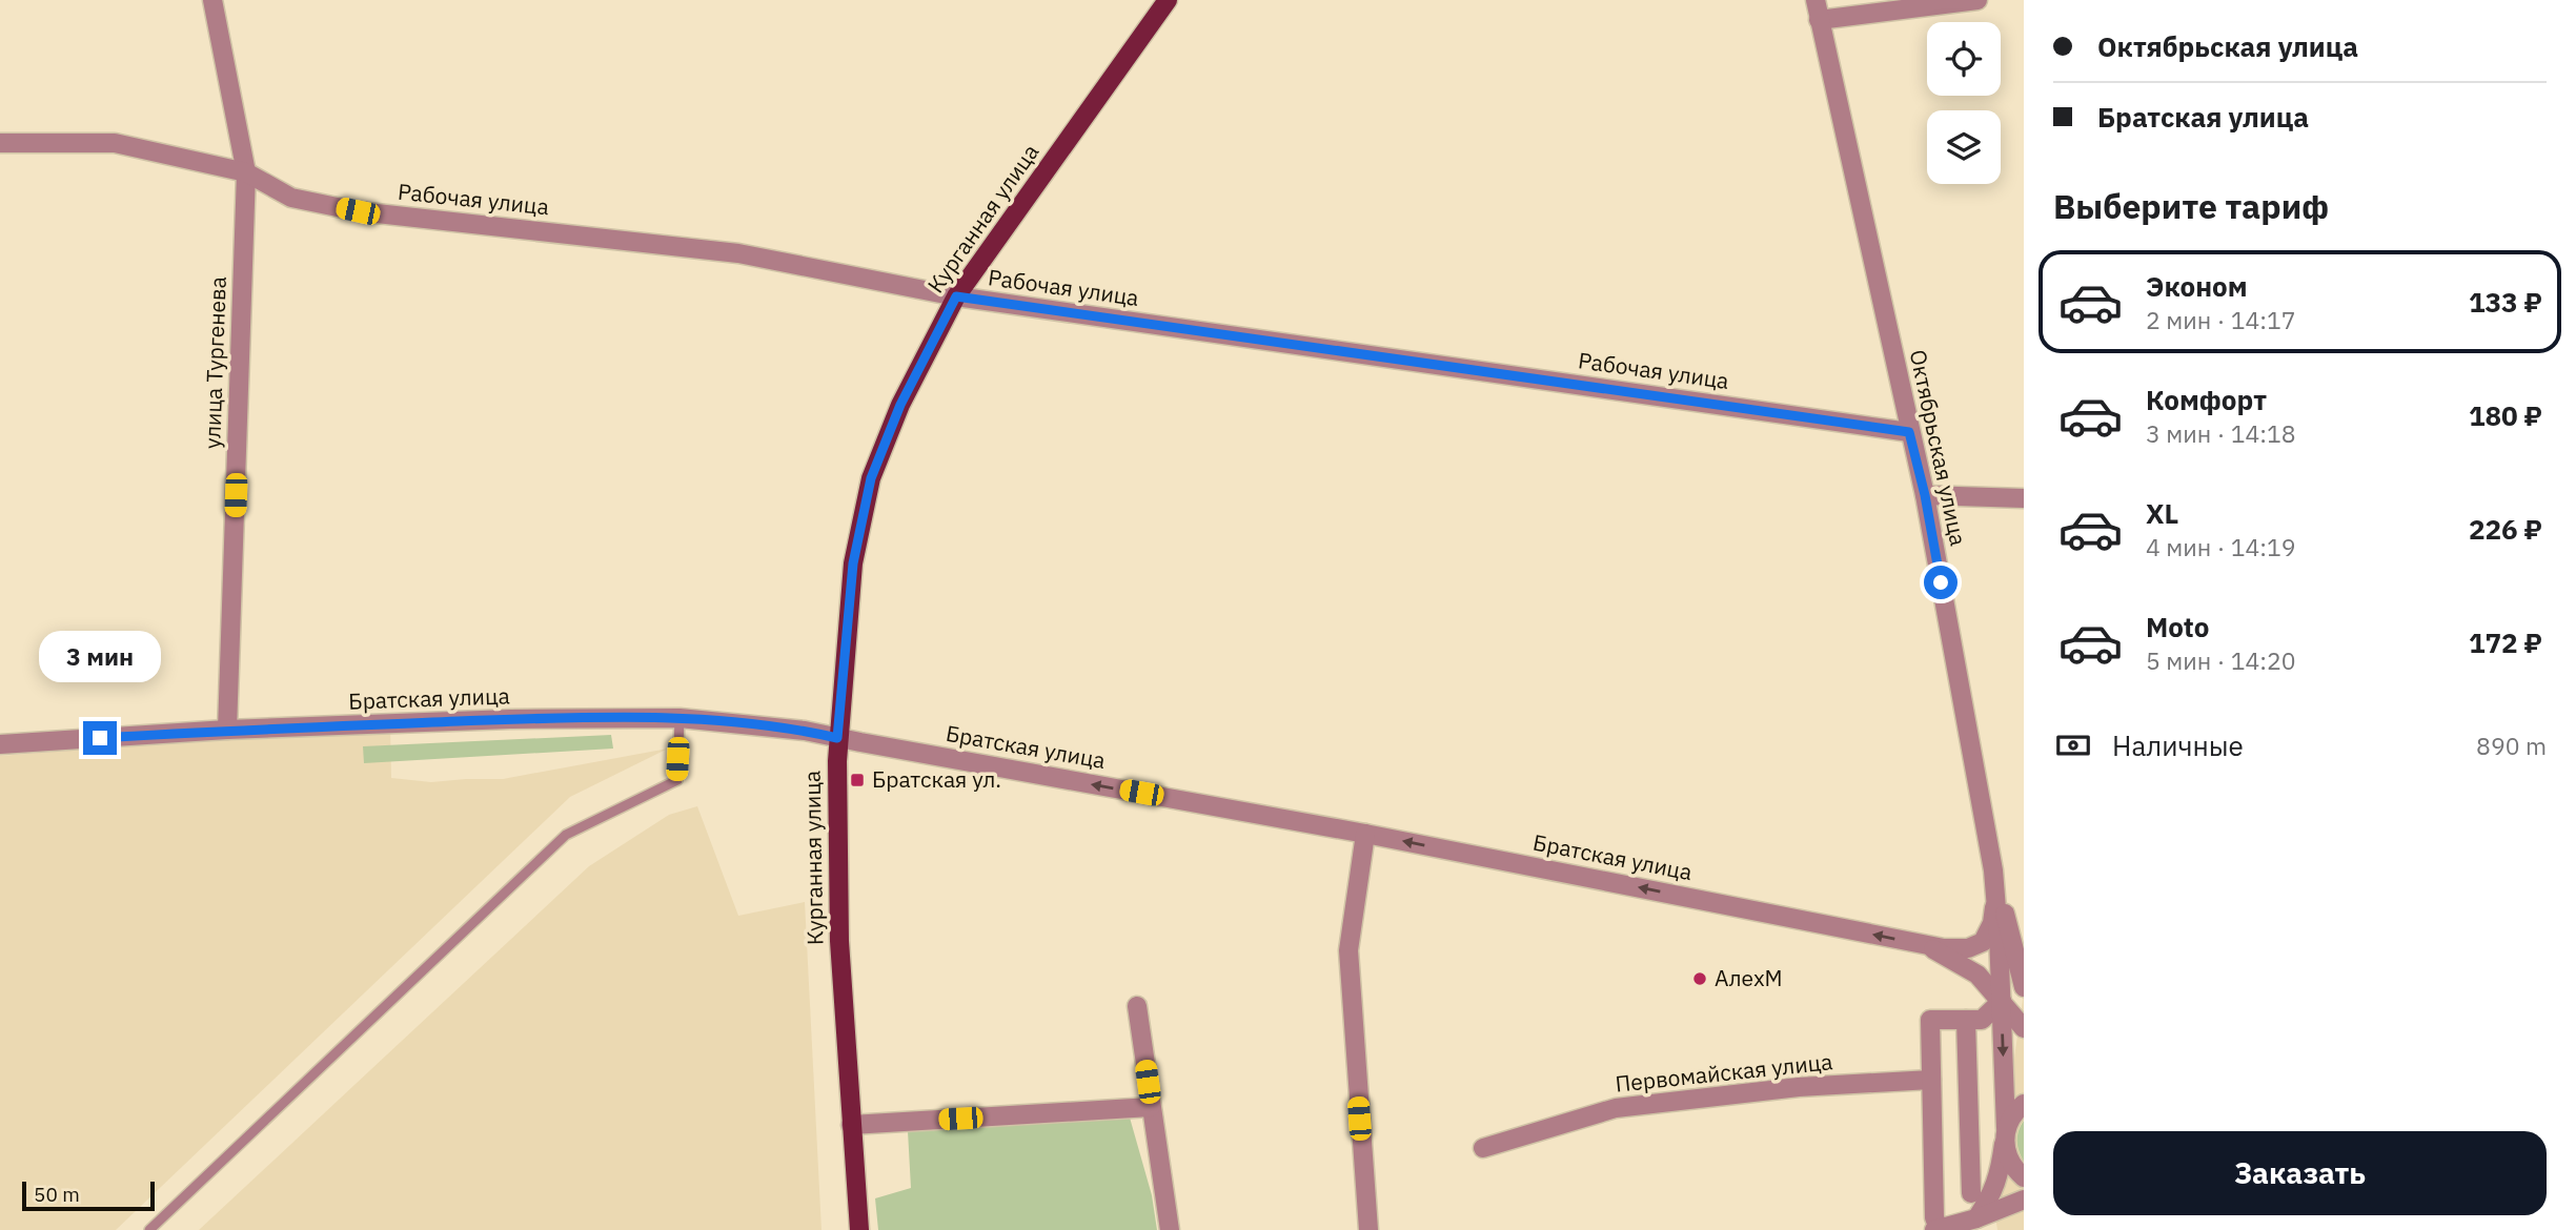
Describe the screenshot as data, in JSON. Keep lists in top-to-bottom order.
{
  "streets": {
    "main road": ["Курганная улица"],
    "street": [
      "Рабочая улица",
      "улица Тургенева",
      "Октябрьская улица",
      "Братская улица",
      "Первомайская улица"
    ]
  },
  "crossings": [
    ["Рабочая улица", "Курганная улица"],
    ["Рабочая улица", "улица Тургенева"],
    ["Рабочая улица", "Октябрьская улица"],
    ["Курганная улица", "Братская улица"],
    ["улица Тургенева", "Братская улица"],
    ["Октябрьская улица", "Братская улица"]
  ],
  "one_way": ["Братская улица"],
  "places": {
    "transit": ["Братская ул."],
    "other": ["АлехМ"]
  },
  "scale_bar": "50 m",
  "page": {
    "banner": ["Октябрьская улица", "Братская улица"],
    "heading": "Выберите тариф",
    "list": [
      {
        "name": "Эконом",
        "note": "2 мин · 14:17",
        "value": "133 ₽"
      },
      {
        "name": "Комфорт",
        "note": "3 мин · 14:18",
        "value": "180 ₽"
      },
      {
        "name": "XL",
        "note": "4 мин · 14:19",
        "value": "226 ₽"
      },
      {
        "name": "Moto",
        "note": "5 мин · 14:20",
        "value": "172 ₽"
      }
    ],
    "bubble": "3 мин",
    "pay": ["Наличные", "890 m"],
    "buttons": "Заказать",
    "scale": "50 m"
  }
}
